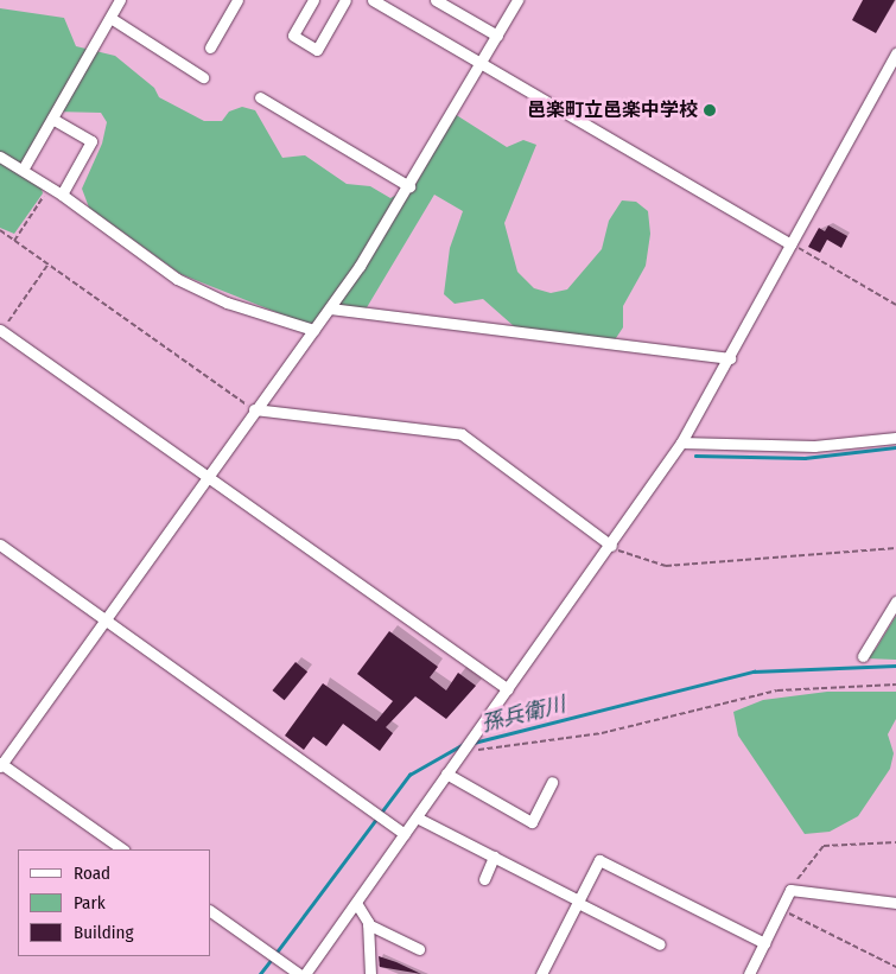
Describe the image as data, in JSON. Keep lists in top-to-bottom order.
{
  "water": ["孫兵衛川"],
  "places": ["邑楽町立邑楽中学校"],
  "legend": ["Road", "Park", "Building"]
}
